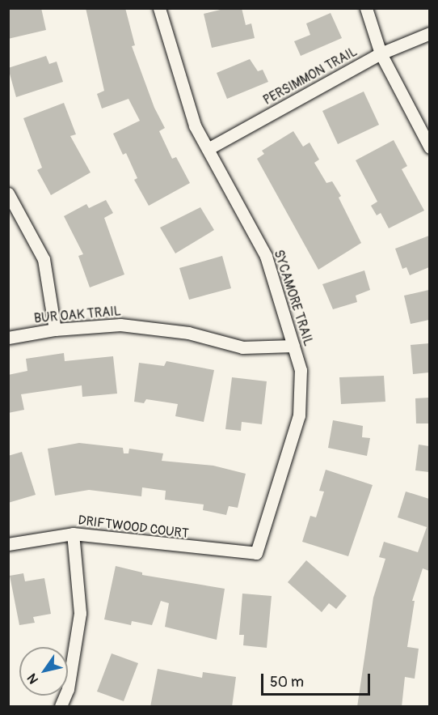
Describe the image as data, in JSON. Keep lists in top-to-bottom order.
{
  "streets": {
    "street": [
      "PERSIMMON TRAIL",
      "SYCAMORE TRAIL",
      "BUR OAK TRAIL",
      "DRIFTWOOD COURT"
    ]
  },
  "crossings": [
    ["PERSIMMON TRAIL", "SYCAMORE TRAIL"],
    ["SYCAMORE TRAIL", "BUR OAK TRAIL"],
    ["SYCAMORE TRAIL", "DRIFTWOOD COURT"]
  ],
  "scale_bar": "50 m",
  "north": "bottom left"
}
